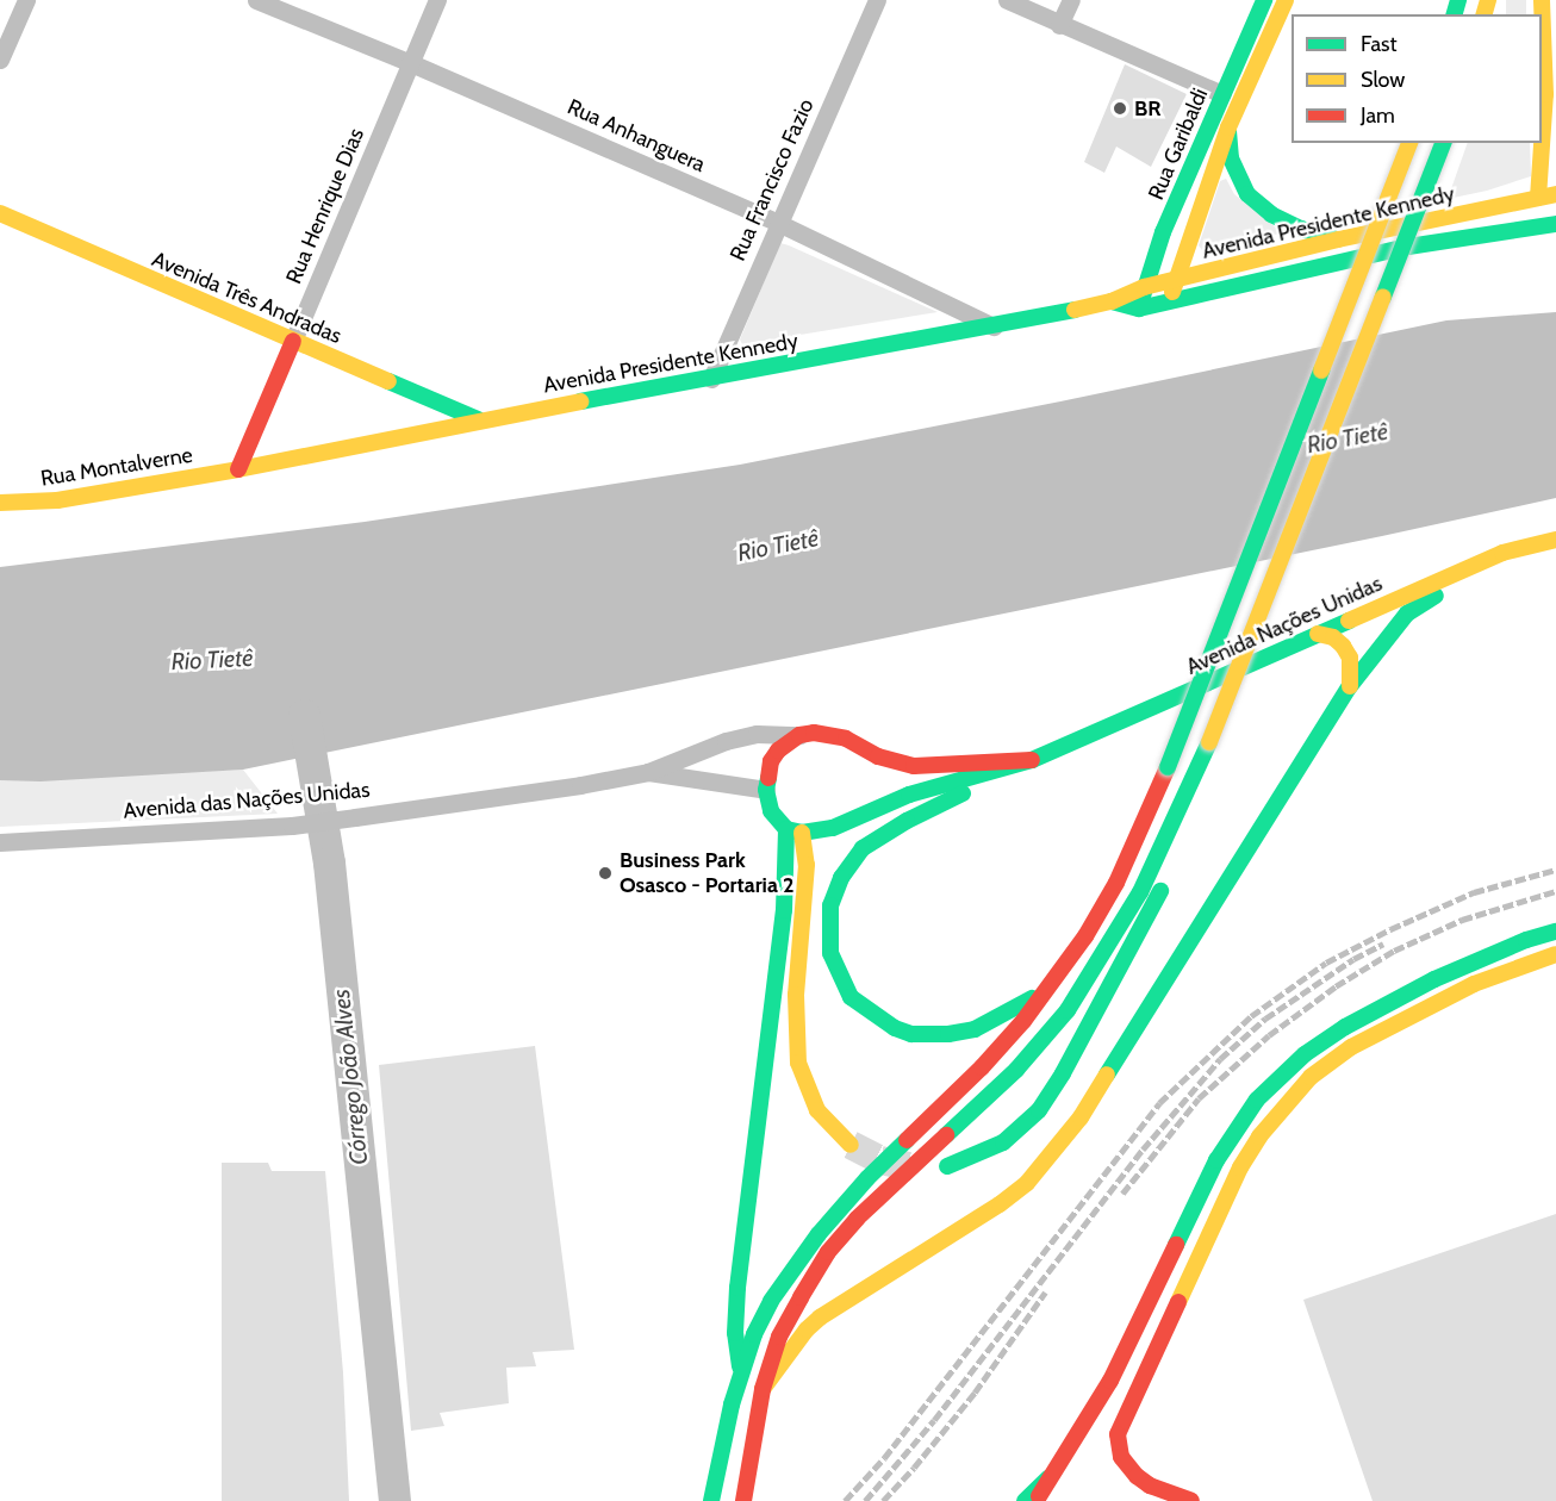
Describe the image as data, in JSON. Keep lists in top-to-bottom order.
{
  "streets": {
    "main road": [
      "Rua Garibaldi",
      "Rua Henrique Dias",
      "Avenida Presidente Kennedy",
      "Avenida Três Andradas",
      "Rua Montalverne",
      "Avenida Nações Unidas"
    ],
    "street": ["Rua Anhanguera", "Rua Francisco Fazio", "Avenida das Nações Unidas"]
  },
  "crossings": [
    ["Rua Anhanguera", "Rua Francisco Fazio"],
    ["Rua Anhanguera", "Rua Henrique Dias"],
    ["Rua Anhanguera", "Avenida Presidente Kennedy"],
    ["Rua Garibaldi", "Avenida Presidente Kennedy"],
    ["Rua Francisco Fazio", "Avenida Presidente Kennedy"],
    ["Rua Henrique Dias", "Avenida Presidente Kennedy"],
    ["Rua Henrique Dias", "Avenida Três Andradas"],
    ["Rua Henrique Dias", "Rua Montalverne"],
    ["Avenida Presidente Kennedy", "Avenida Três Andradas"],
    ["Avenida Presidente Kennedy", "Rua Montalverne"]
  ],
  "water": ["Rio Tietê", "Córrego João Alves"],
  "places": ["BR", "Business Park Osasco - Portaria 2"],
  "legend": ["Fast", "Slow", "Jam"]
}
